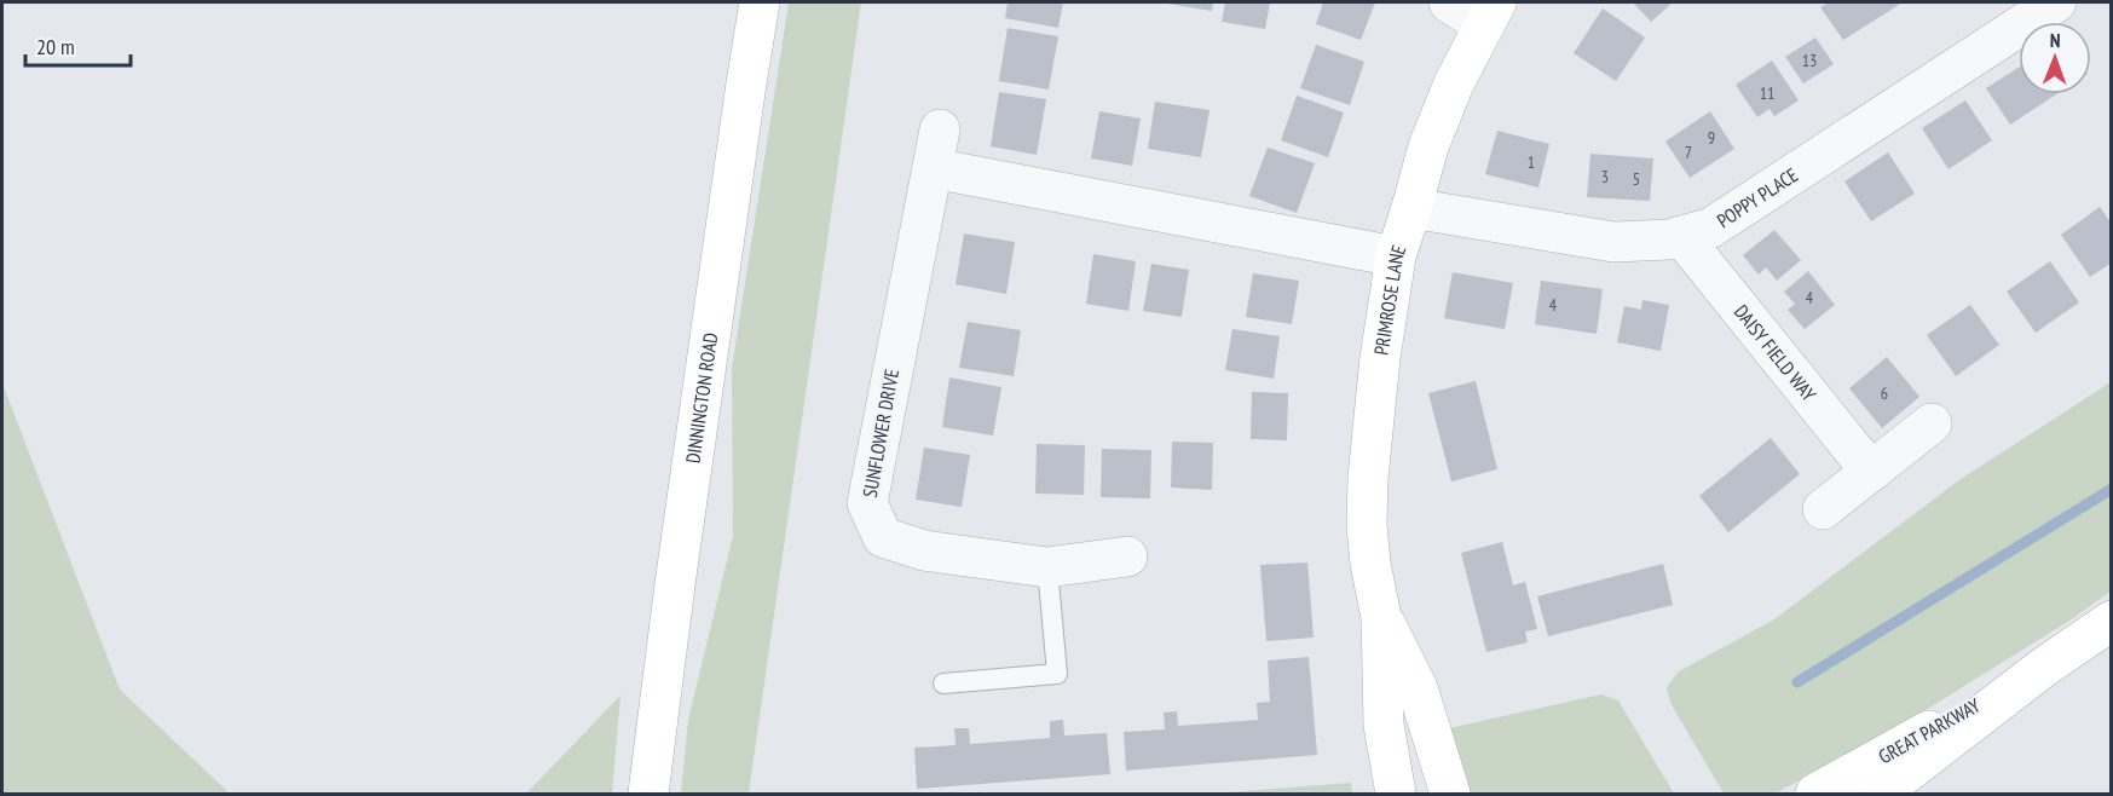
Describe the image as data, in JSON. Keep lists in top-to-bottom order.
{
  "streets": {
    "street": [
      "POPPY PLACE",
      "PRIMROSE LANE",
      "DAISY FIELD WAY",
      "DINNINGTON ROAD",
      "SUNFLOWER DRIVE",
      "GREAT PARKWAY"
    ]
  },
  "crossings": [
    ["POPPY PLACE", "PRIMROSE LANE"],
    ["POPPY PLACE", "DAISY FIELD WAY"],
    ["PRIMROSE LANE", "SUNFLOWER DRIVE"]
  ],
  "house_numbers": [
    "13",
    "11",
    "9",
    "7",
    "1",
    "3",
    "5",
    "4",
    "4",
    "6"
  ],
  "scale_bar": "20 m",
  "north": "top"
}
